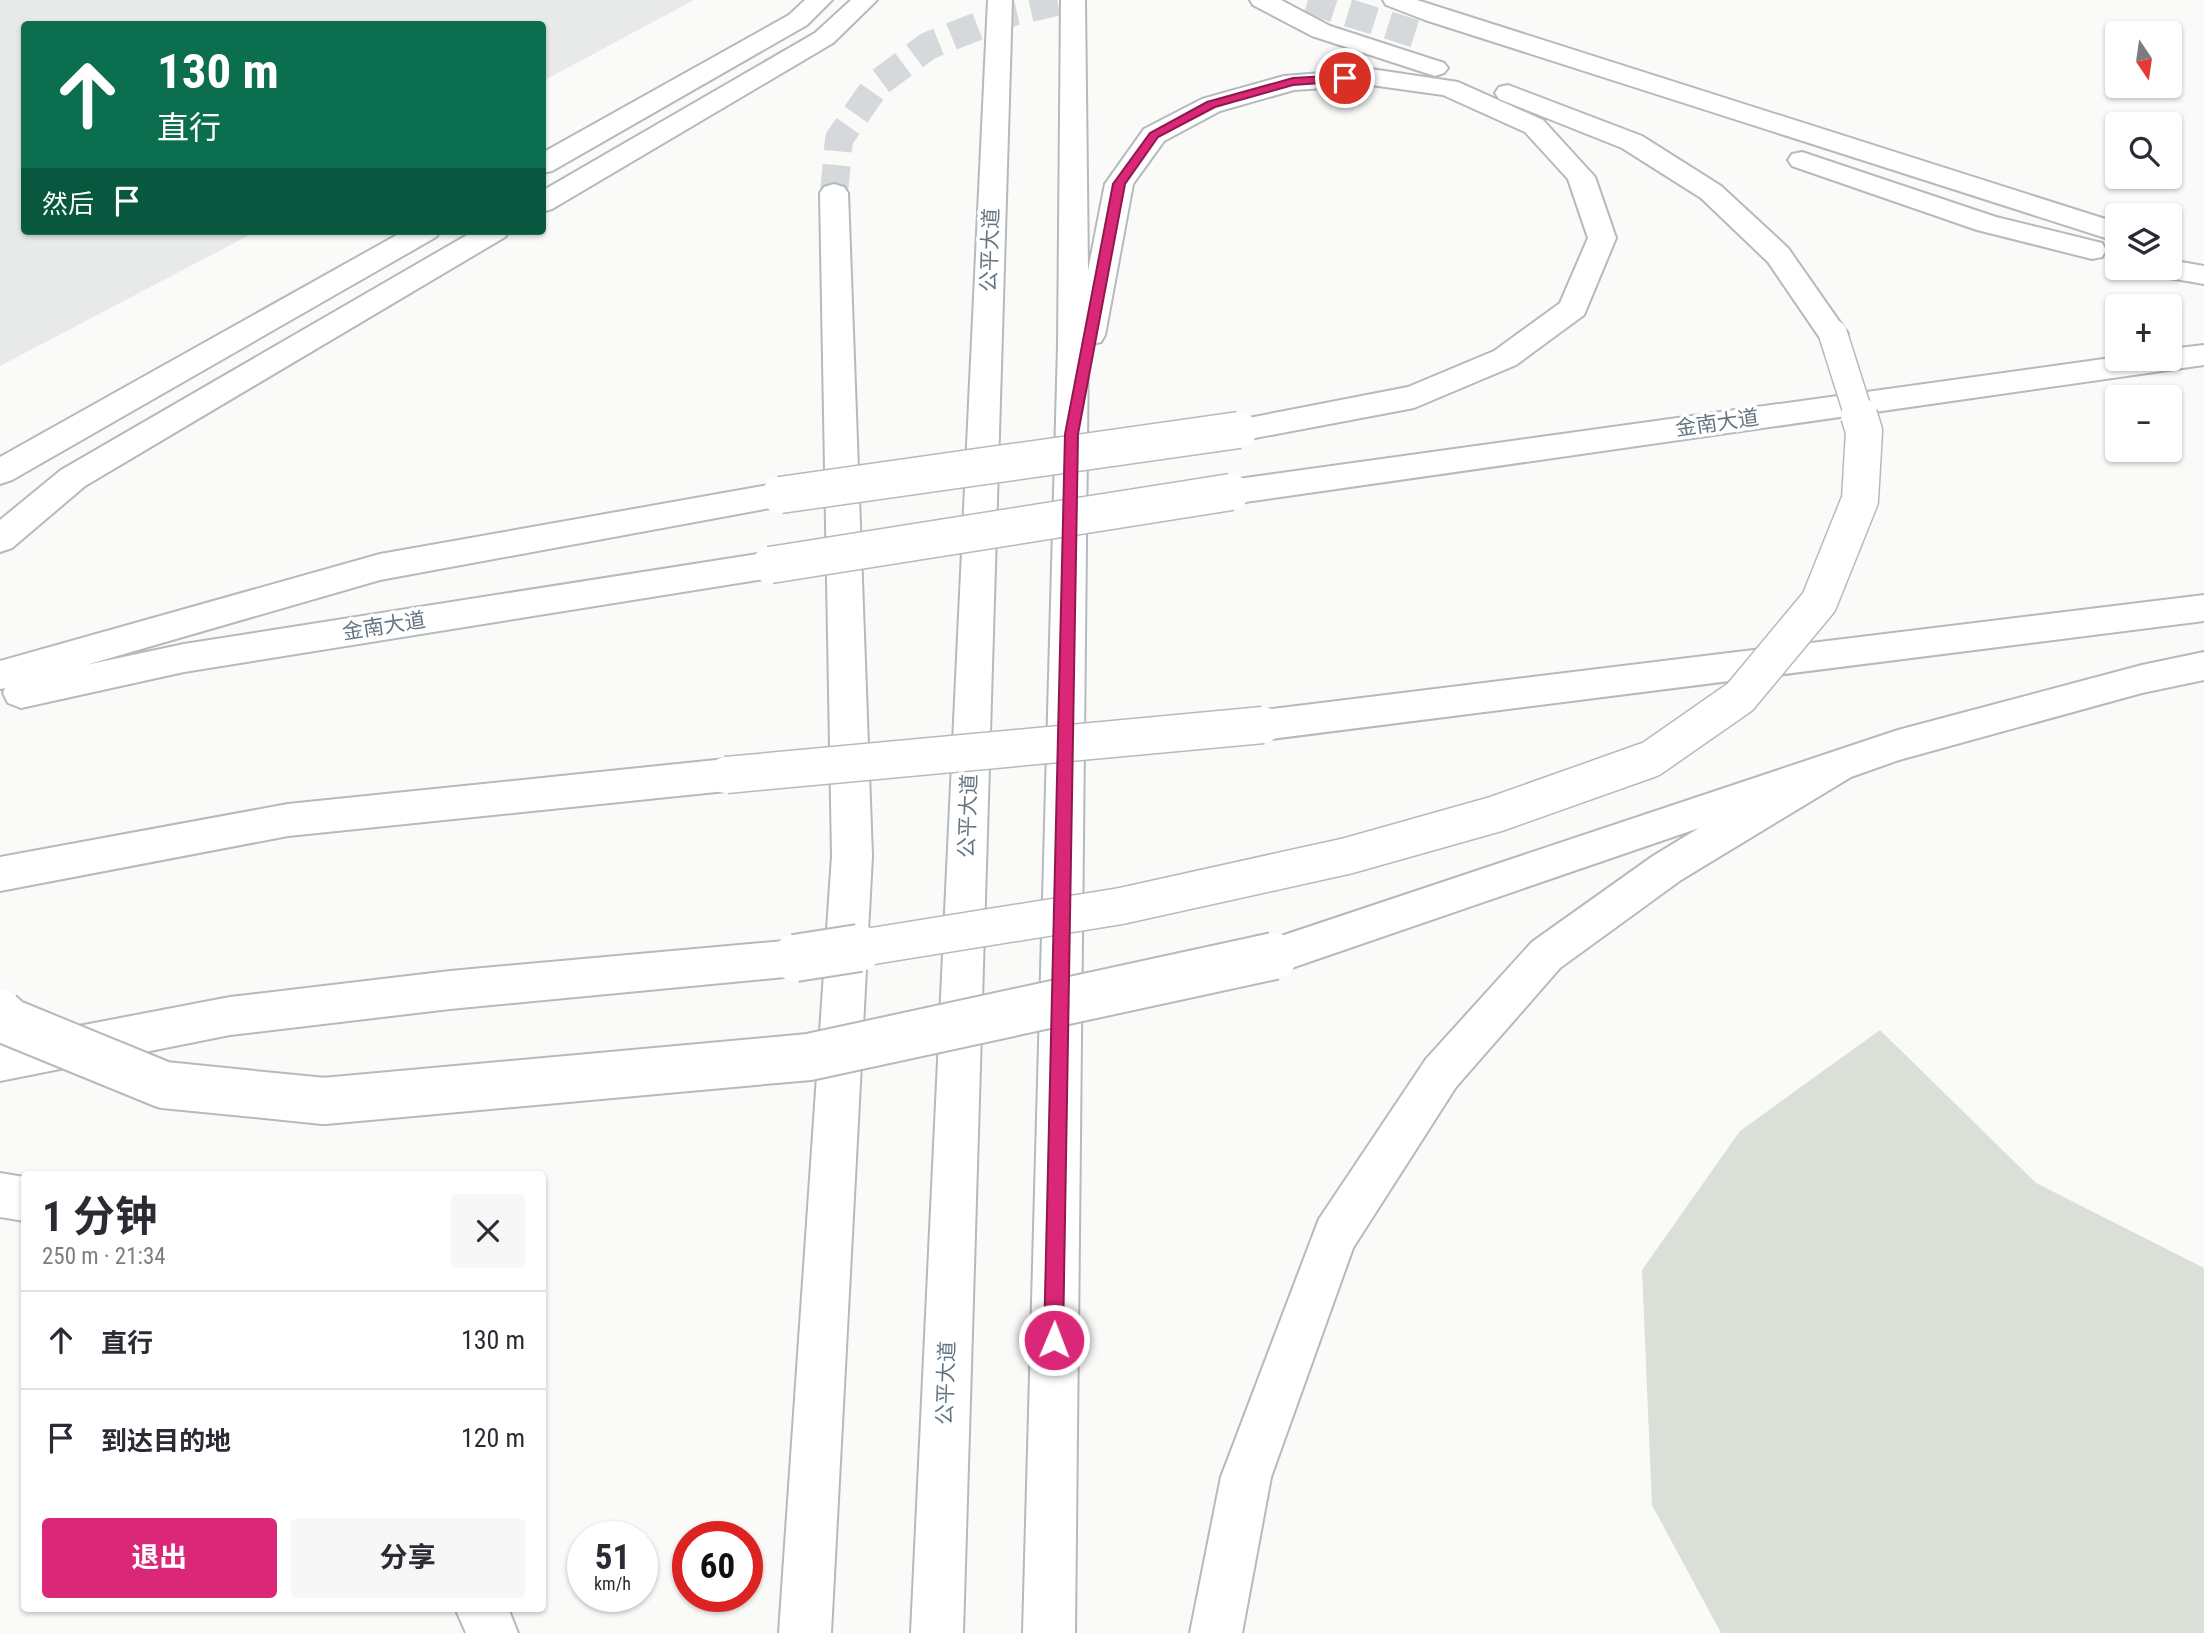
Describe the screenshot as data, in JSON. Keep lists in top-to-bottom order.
{
  "streets": {
    "main road": ["公平大道", "金南大道"]
  },
  "north": "bottom",
  "page": {
    "map_buttons": ["+", "−"],
    "turn": ["130 m", "直行"],
    "then": "然后",
    "heading": ["1 分钟", "250 m · 21:34"],
    "list": [
      {
        "name": "直行",
        "value": "130 m"
      },
      {
        "name": "到达目的地",
        "value": "120 m"
      }
    ],
    "buttons": ["退出", "分享"],
    "speed": "51 km/h",
    "limit": "60"
  }
}
